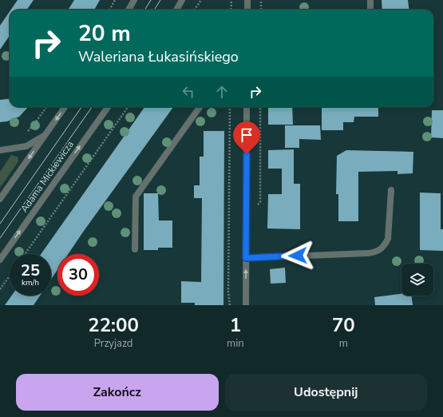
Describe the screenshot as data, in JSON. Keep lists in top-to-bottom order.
{
  "streets": {
    "street": ["Adama Mickiewicza"]
  },
  "page": {
    "turn": ["20 m", "Waleriana Łukasińskiego"],
    "speed": "25 km/h",
    "limit": "30",
    "eta": [
      "22:00",
      "Przyjazd",
      "1",
      "min",
      "70",
      "m"
    ],
    "buttons": ["Zakończ", "Udostępnij"]
  }
}
